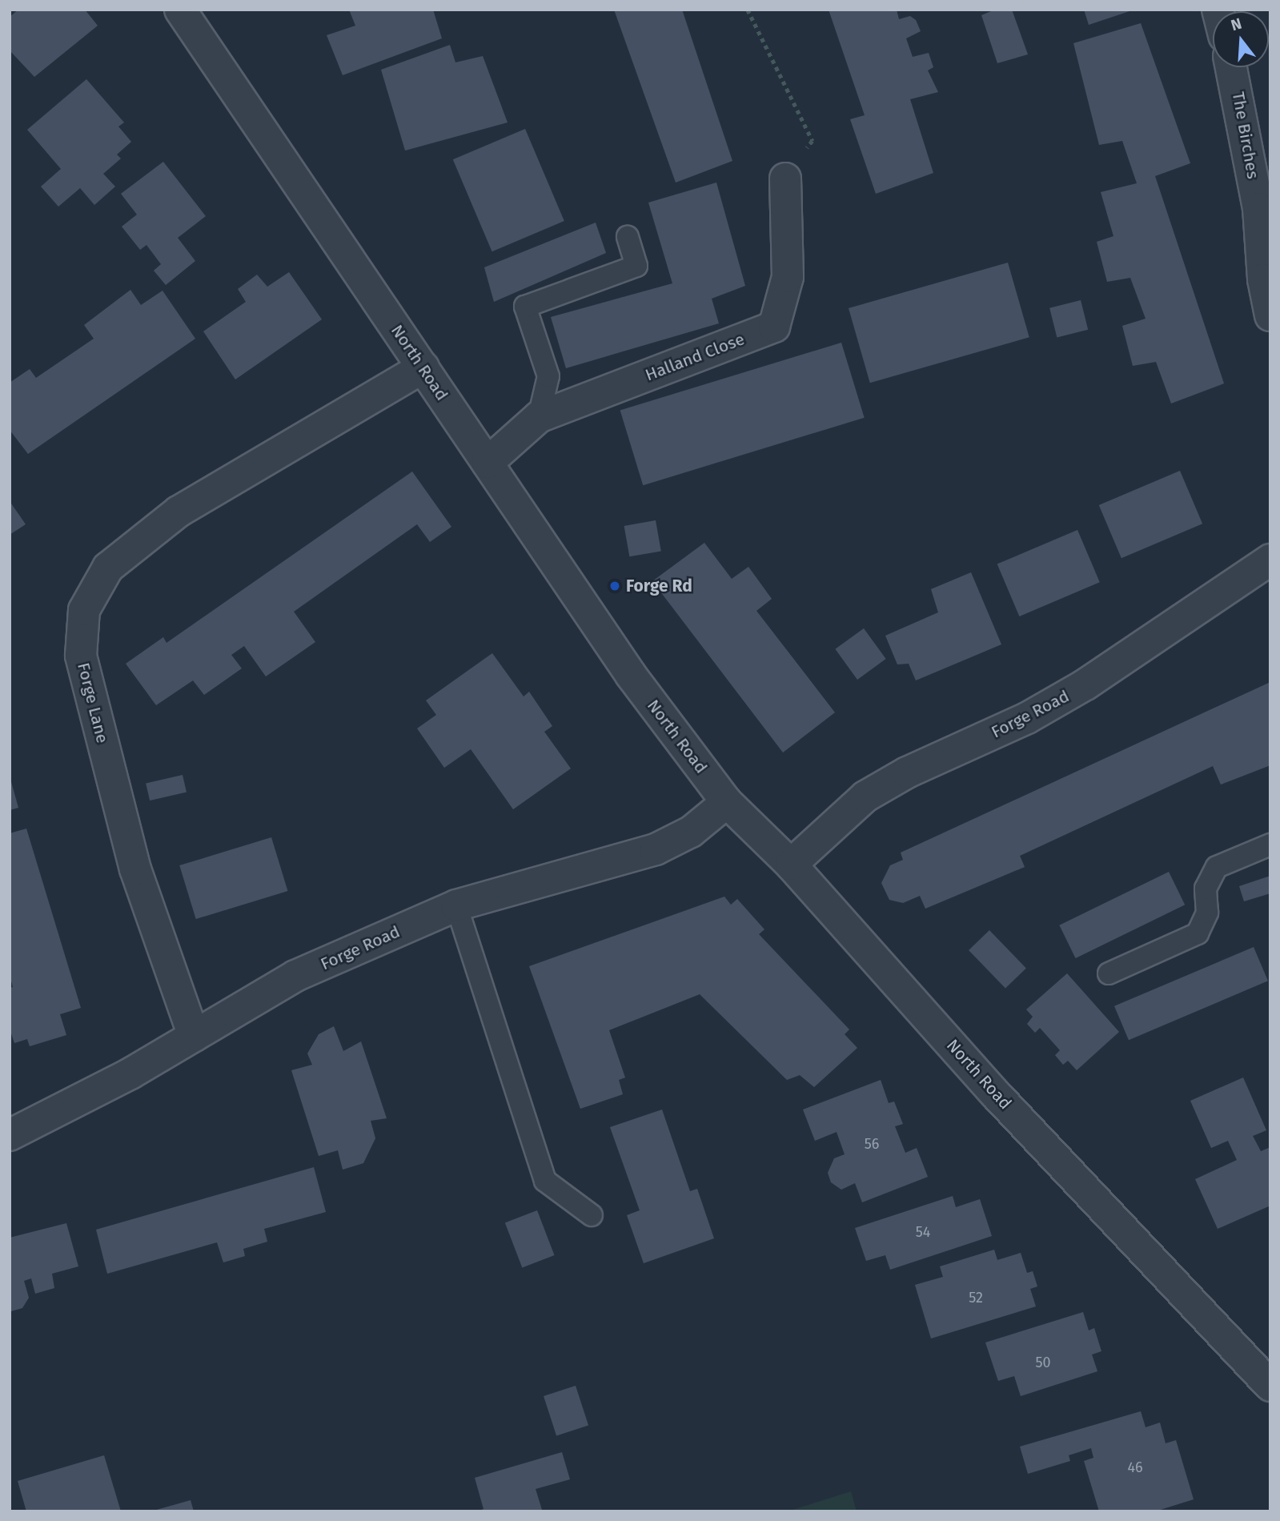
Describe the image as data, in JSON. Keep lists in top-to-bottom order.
{
  "streets": {
    "street": [
      "The Birches",
      "Halland Close",
      "North Road",
      "Forge Lane",
      "Forge Road"
    ]
  },
  "crossings": [
    ["Halland Close", "North Road"],
    ["North Road", "Forge Lane"],
    ["North Road", "Forge Road"],
    ["Forge Lane", "Forge Road"]
  ],
  "places": ["Forge Rd"],
  "house_numbers": [
    "56",
    "54",
    "52",
    "50",
    "46"
  ],
  "north": "top"
}
